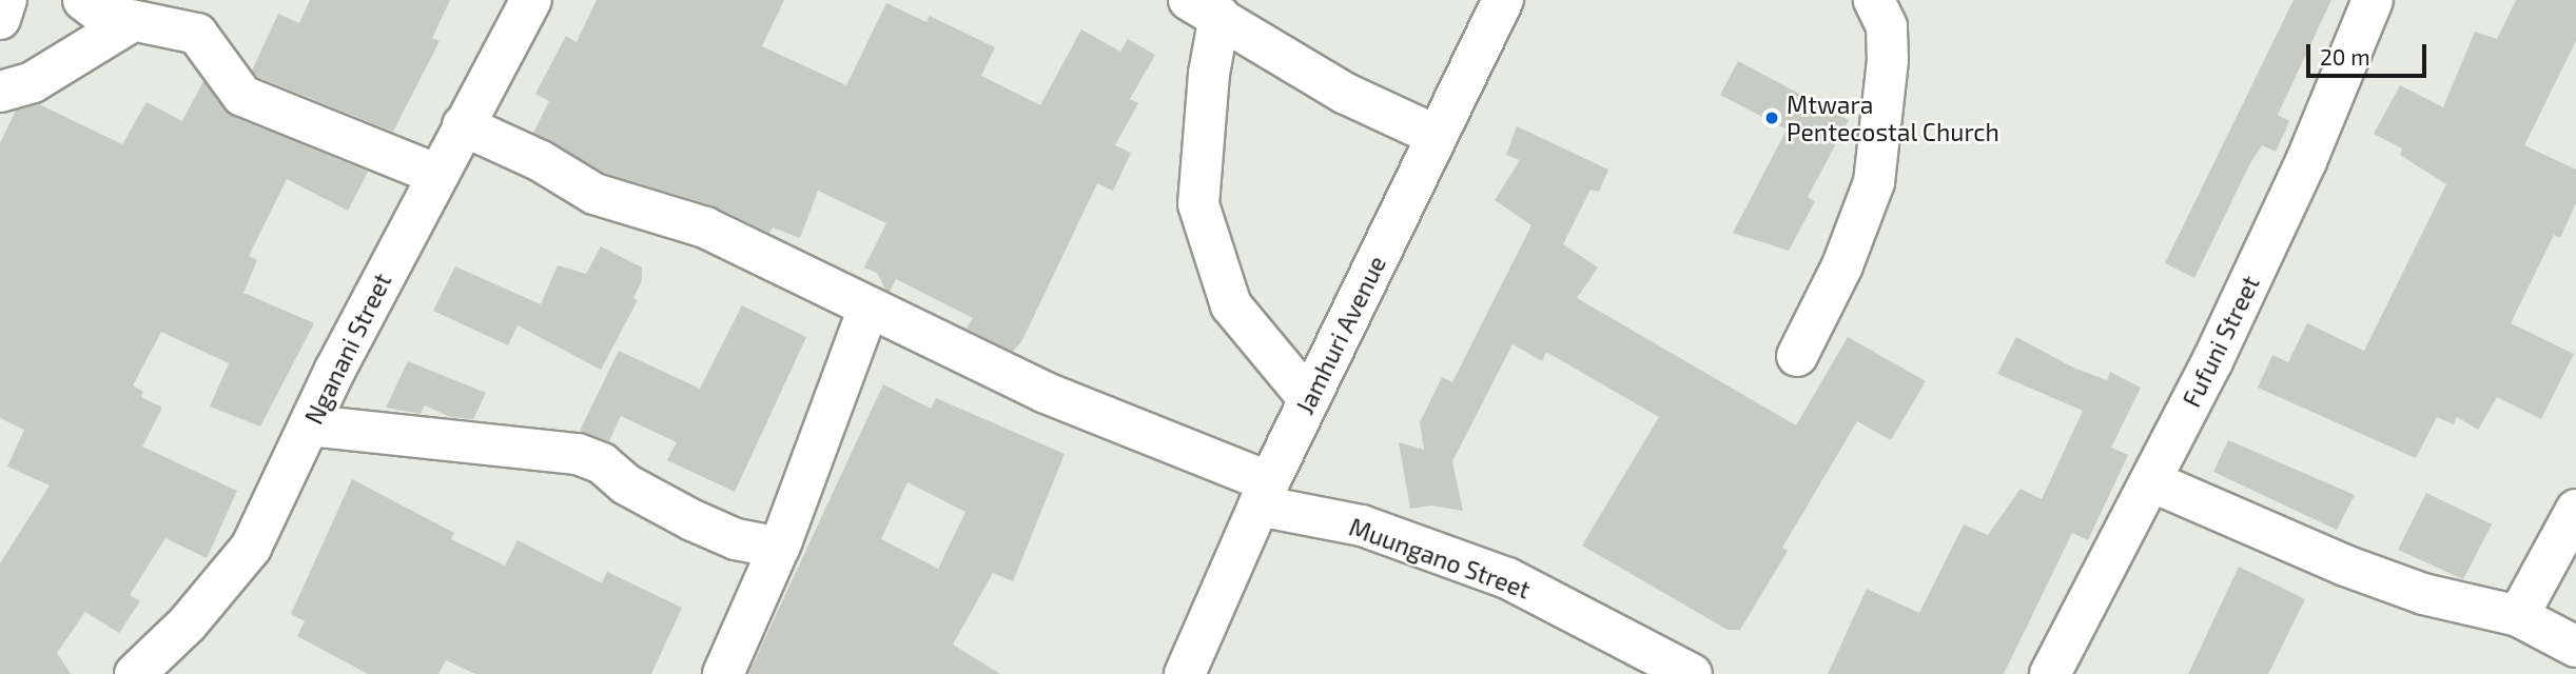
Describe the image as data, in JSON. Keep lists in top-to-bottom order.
{
  "streets": {
    "street": [
      "Jamhuri Avenue",
      "Fufuni Street",
      "Nganani Street",
      "Muungano Street"
    ]
  },
  "crossings": [
    ["Jamhuri Avenue", "Muungano Street"],
    ["Nganani Street", "Muungano Street"]
  ],
  "places": ["Mtwara Pentecostal Church"],
  "scale_bar": "20 m"
}
